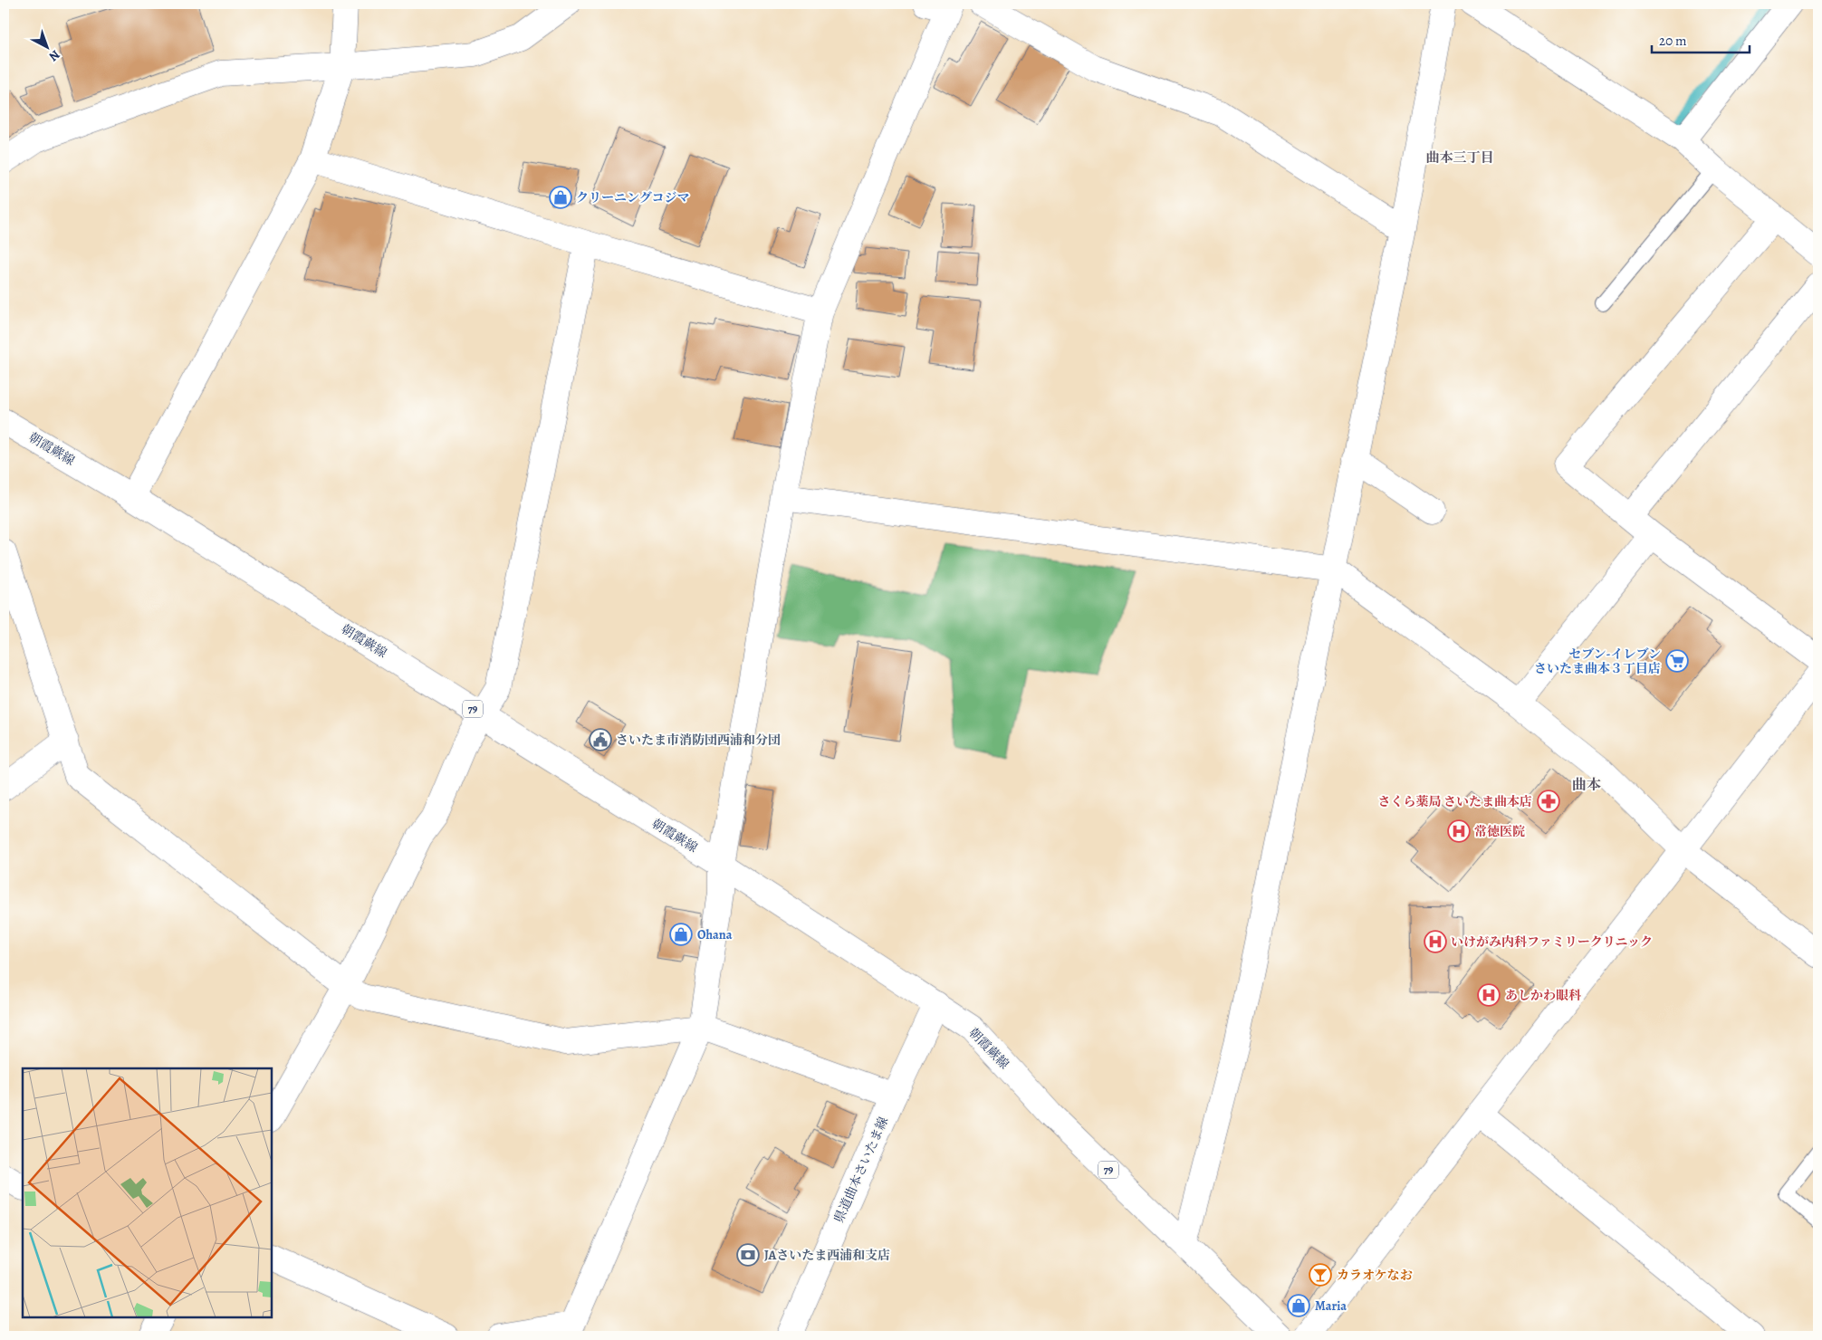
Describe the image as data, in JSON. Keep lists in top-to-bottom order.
{
  "streets": {
    "street": ["朝霞蕨線", "79", "県道曲本さいたま線"]
  },
  "crossings": [
    ["朝霞蕨線", "県道曲本さいたま線"]
  ],
  "districts": ["曲本三丁目", "曲本"],
  "places": {
    "shop": ["クリーニングコジマ", "Ohana", "Maria"],
    "supermarket": ["セブン-イレブン さいたま曲本３丁目店"],
    "public building": ["さいたま市消防団西浦和分団"],
    "pharmacy": ["さくら薬局 さいたま曲本店"],
    "hospital": ["常徳医院", "いけがみ内科ファミリークリニック", "あしかわ眼科"],
    "bank": ["JAさいたま西浦和支店"],
    "bar": ["カラオケなお"]
  },
  "scale_bar": "20 m",
  "north": "bottom right"
}
